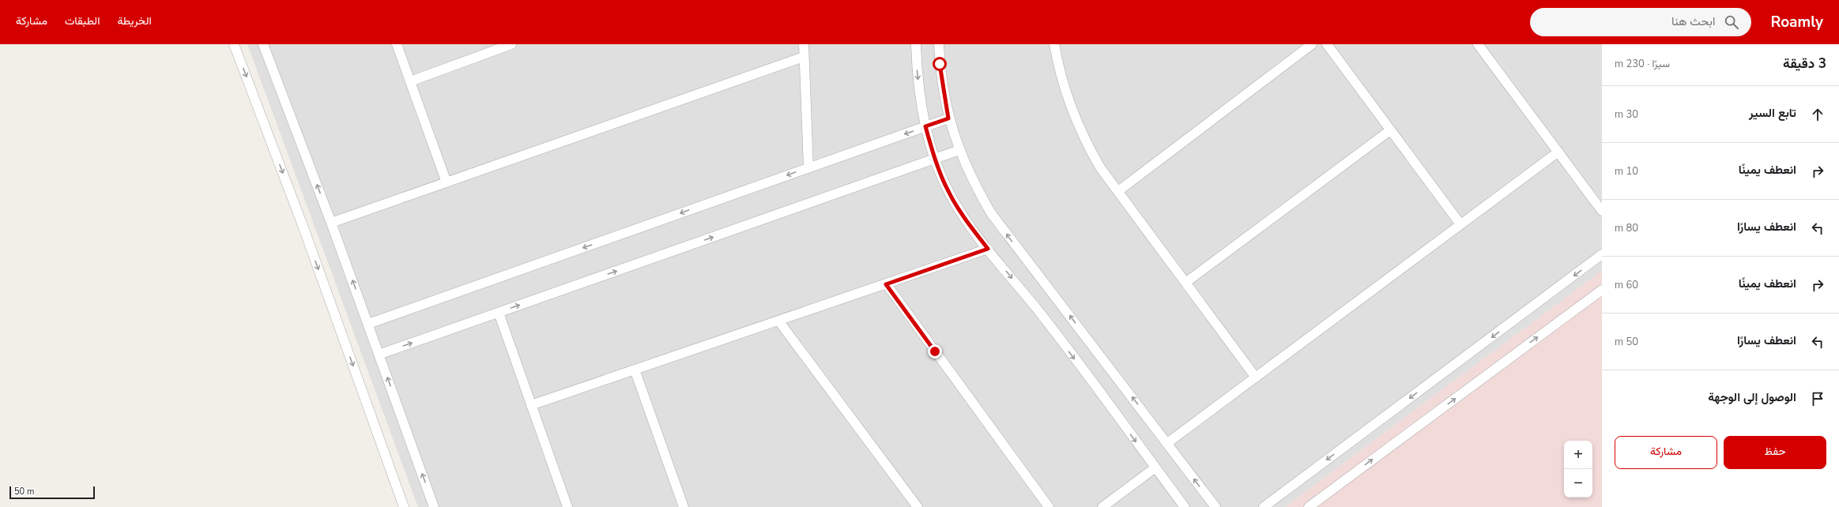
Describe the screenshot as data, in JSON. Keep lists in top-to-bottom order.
{
  "scale_bar": "50 m",
  "page": {
    "header": "Roamly",
    "search": "ابحث هنا",
    "nav": ["الخريطة", "الطبقات", "مشاركة"],
    "heading": ["3 دقيقة", "سيرًا · 230 m"],
    "list": [
      ["تابع السير", "30 m"],
      ["انعطف يمينًا", "10 m"],
      ["انعطف يسارًا", "80 m"],
      ["انعطف يمينًا", "60 m"],
      ["انعطف يسارًا", "50 m"],
      "الوصول إلى الوجهة"
    ],
    "buttons": ["حفظ", "مشاركة"],
    "map_buttons": ["+", "−"],
    "scale": "50 m"
  }
}
